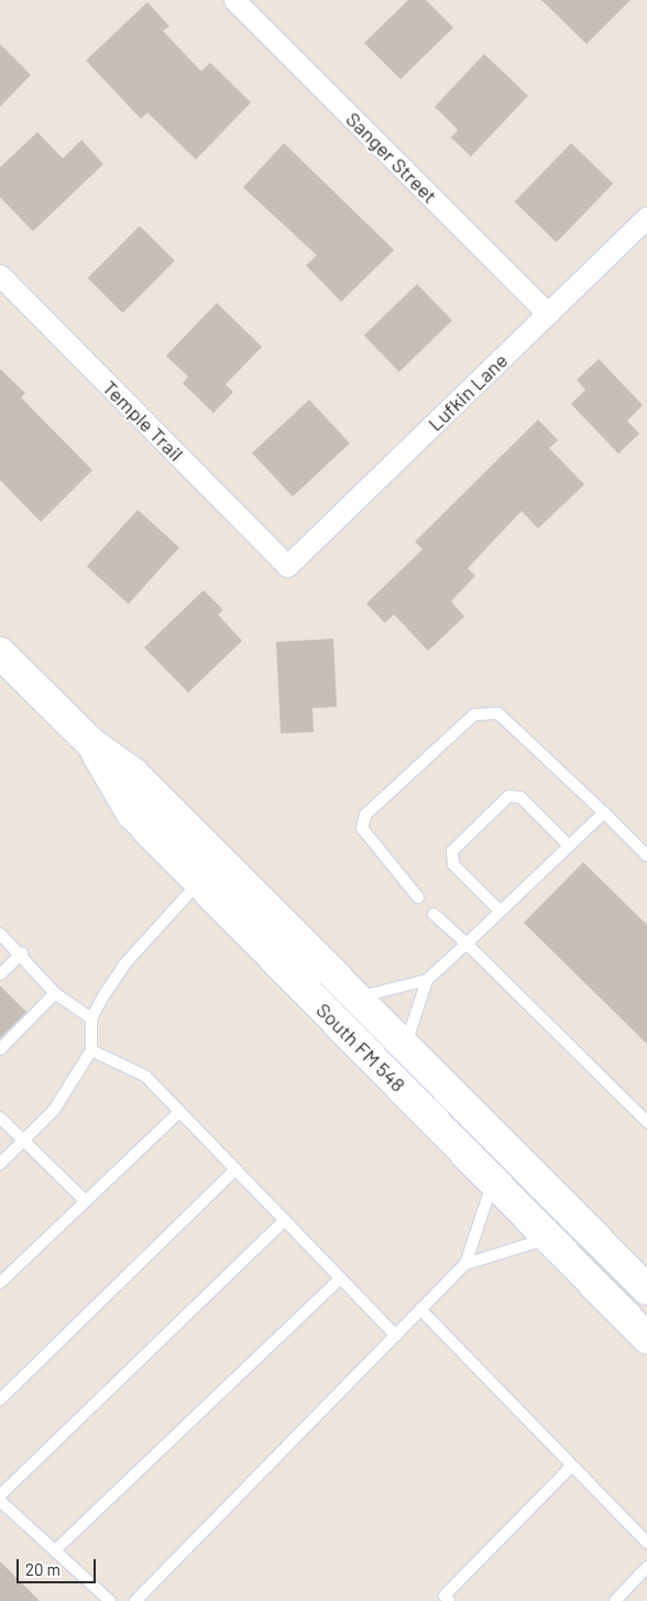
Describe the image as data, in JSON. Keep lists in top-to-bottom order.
{
  "streets": {
    "main road": ["South FM 548"],
    "street": ["Sanger Street", "Lufkin Lane", "Temple Trail"]
  },
  "crossings": [
    ["Sanger Street", "Lufkin Lane"],
    ["Lufkin Lane", "Temple Trail"]
  ],
  "scale_bar": "20 m"
}
